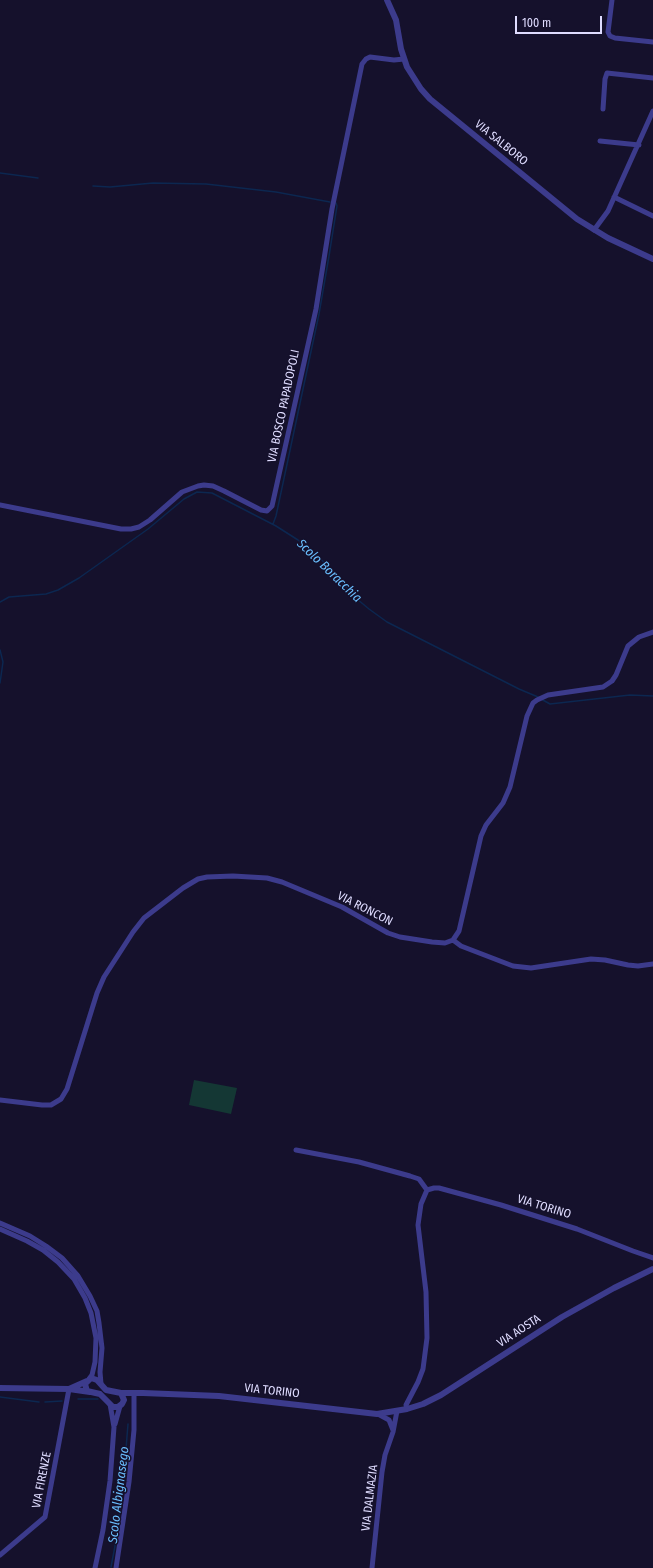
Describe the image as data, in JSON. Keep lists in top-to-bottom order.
{
  "streets": {
    "street": [
      "VIA SALBORO",
      "VIA BOSCO PAPADOPOLI",
      "VIA RONCON",
      "VIA TORINO",
      "VIA AOSTA",
      "VIA FIRENZE",
      "VIA DALMAZIA"
    ]
  },
  "crossings": [
    ["VIA SALBORO", "VIA BOSCO PAPADOPOLI"],
    ["VIA TORINO", "VIA AOSTA"],
    ["VIA TORINO", "VIA DALMAZIA"],
    ["VIA AOSTA", "VIA DALMAZIA"]
  ],
  "water": ["Scolo Boracchia", "Scolo Albignasego"],
  "scale_bar": "100 m"
}
